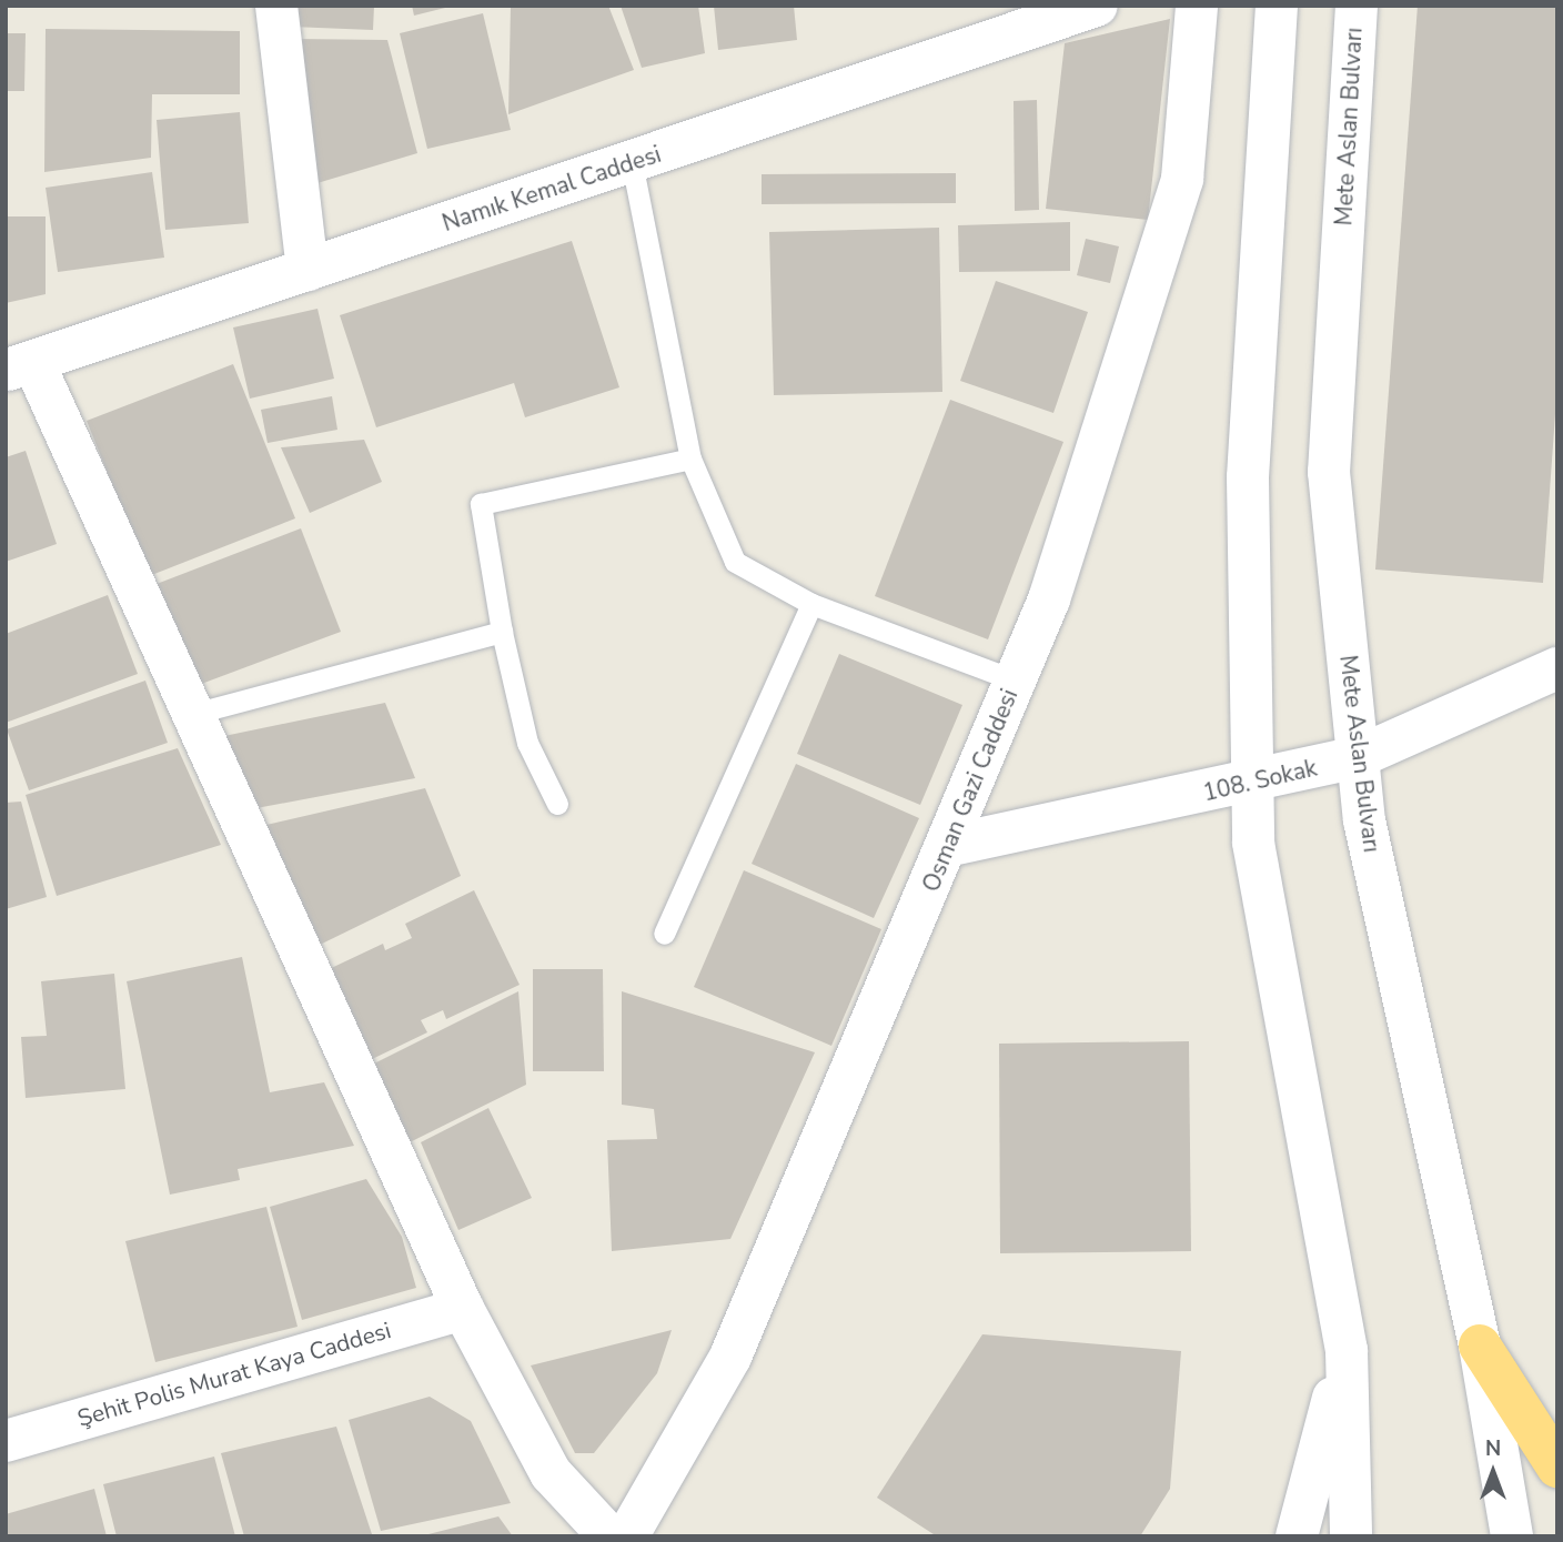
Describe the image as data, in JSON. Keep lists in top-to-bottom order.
{
  "streets": {
    "street": [
      "Mete Aslan Bulvarı",
      "Namık Kemal Caddesi",
      "108. Sokak",
      "Osman Gazi Caddesi",
      "Şehit Polis Murat Kaya Caddesi"
    ]
  },
  "crossings": [
    ["Mete Aslan Bulvarı", "108. Sokak"],
    ["108. Sokak", "Osman Gazi Caddesi"]
  ],
  "north": "top"
}
